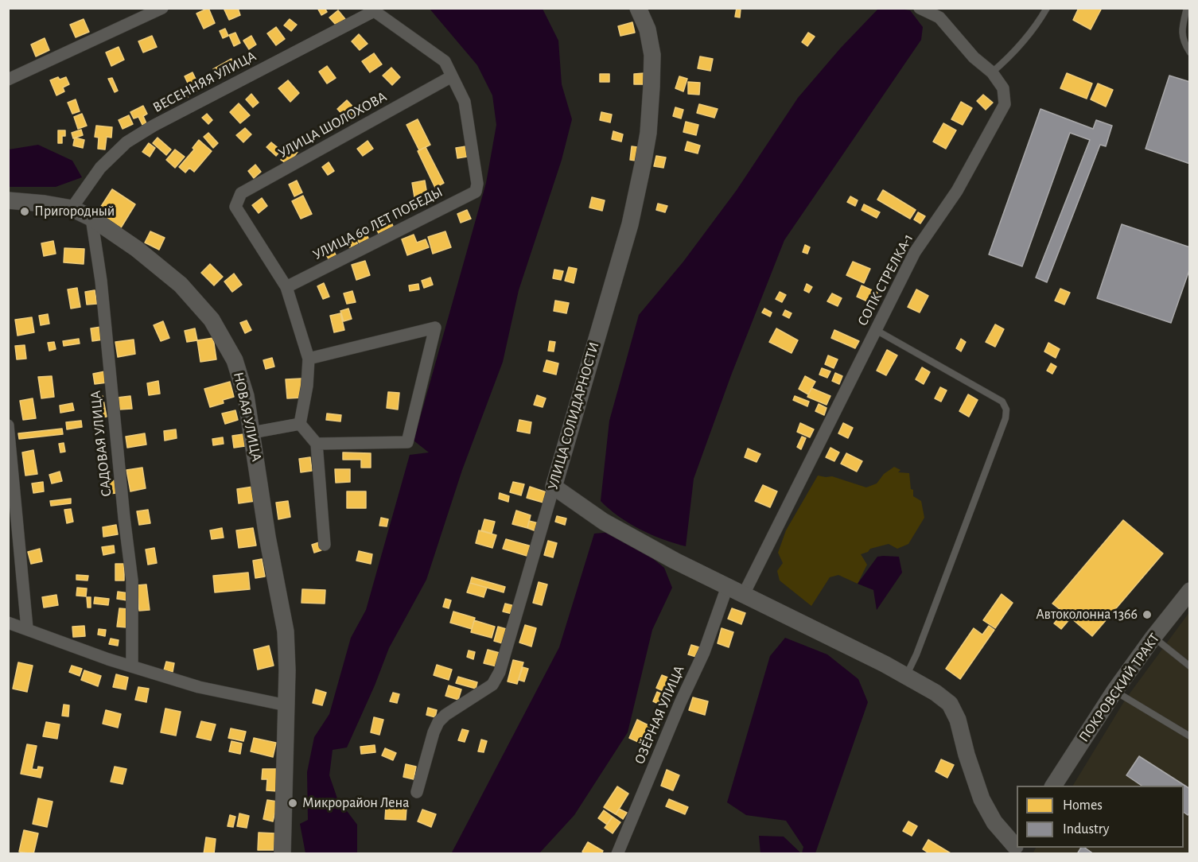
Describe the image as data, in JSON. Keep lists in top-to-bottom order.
{
  "streets": {
    "street": [
      "ВЕСЕННЯЯ УЛИЦА",
      "УЛИЦА ШОЛОХОВА",
      "УЛИЦА 60 ЛЕТ ПОБЕДЫ",
      "СОПК СТРЕЛКА-1",
      "УЛИЦА СОЛИДАРНОСТИ",
      "НОВАЯ УЛИЦА",
      "САДОВАЯ УЛИЦА",
      "ПОКРОВСКИЙ ТРАКТ",
      "ОЗЁРНАЯ УЛИЦА"
    ]
  },
  "crossings": [
    ["ВЕСЕННЯЯ УЛИЦА", "НОВАЯ УЛИЦА"],
    ["УЛИЦА ШОЛОХОВА", "УЛИЦА 60 ЛЕТ ПОБЕДЫ"],
    ["НОВАЯ УЛИЦА", "САДОВАЯ УЛИЦА"]
  ],
  "places": ["Пригородный", "Автоколонна 1366", "Микрорайон Лена"],
  "legend": ["Homes", "Industry"]
}
